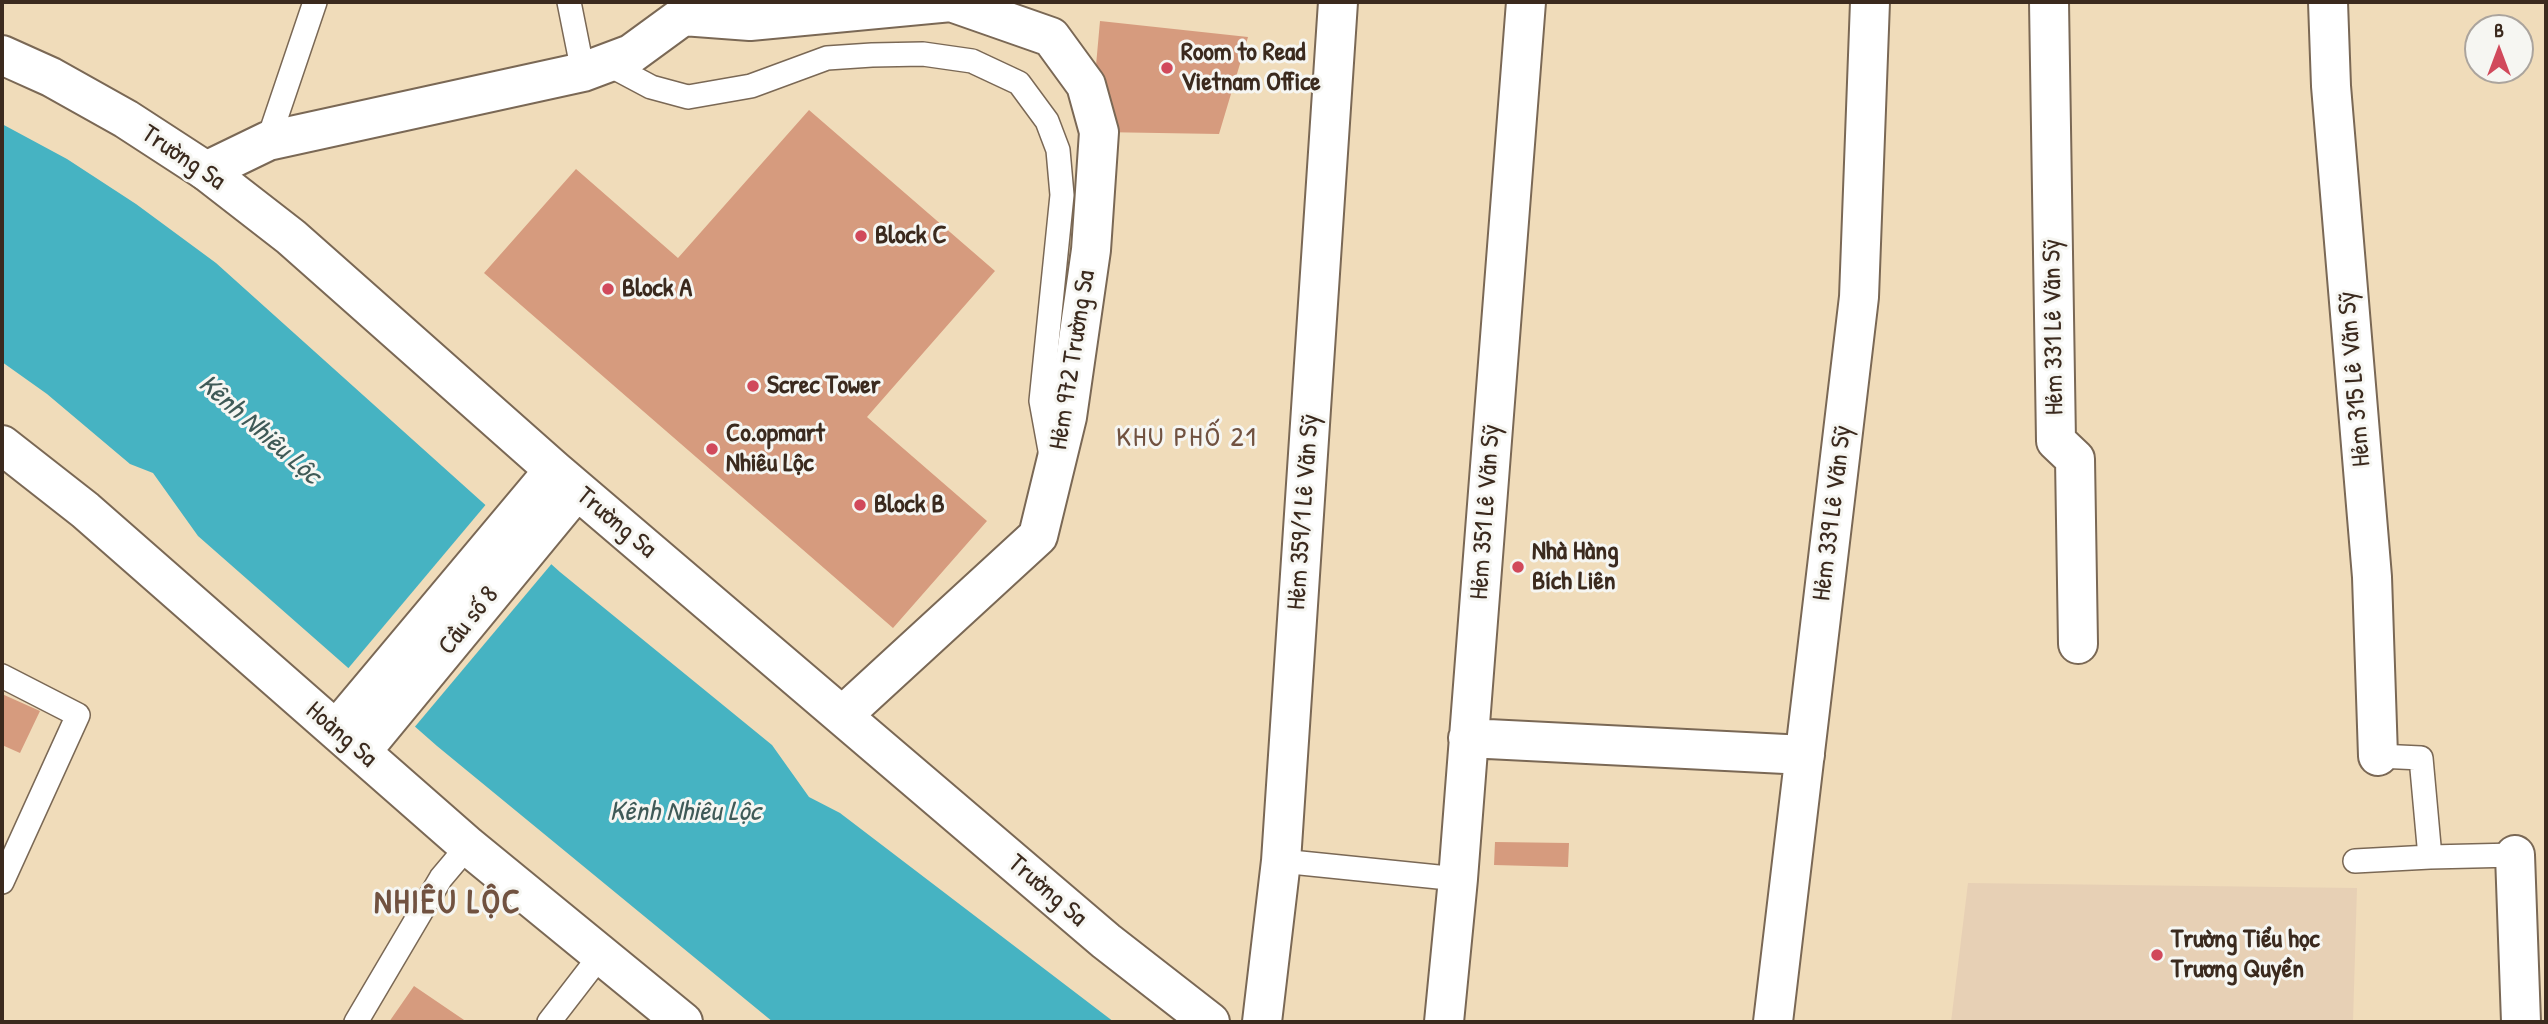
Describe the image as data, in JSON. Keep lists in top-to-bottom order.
{
  "streets": {
    "street": [
      "Trường Sa",
      "Hẻm 331 Lê Văn Sỹ",
      "Hẻm 972 Trường Sa",
      "Hẻm 315 Lê Văn Sỹ",
      "Hẻm 359/1 Lê Văn Sỹ",
      "Hẻm 351 Lê Văn Sỹ",
      "Hẻm 339 Lê Văn Sỹ",
      "Cầu số 8",
      "Hoàng Sa"
    ]
  },
  "crossings": [
    ["Trường Sa", "Hẻm 972 Trường Sa"],
    ["Trường Sa", "Cầu số 8"],
    ["Cầu số 8", "Hoàng Sa"]
  ],
  "districts": ["KHU PHỐ 21", "NHIÊU LỘC"],
  "water": ["Kênh Nhiêu Lộc"],
  "places": [
    "Room to Read Vietnam Office",
    "Block C",
    "Block A",
    "Screc Tower",
    "Co.opmart Nhiêu Lộc",
    "Block B",
    "Nhà Hàng Bích Liên",
    "Trường Tiểu học Trương Quyền"
  ],
  "north": "top"
}
